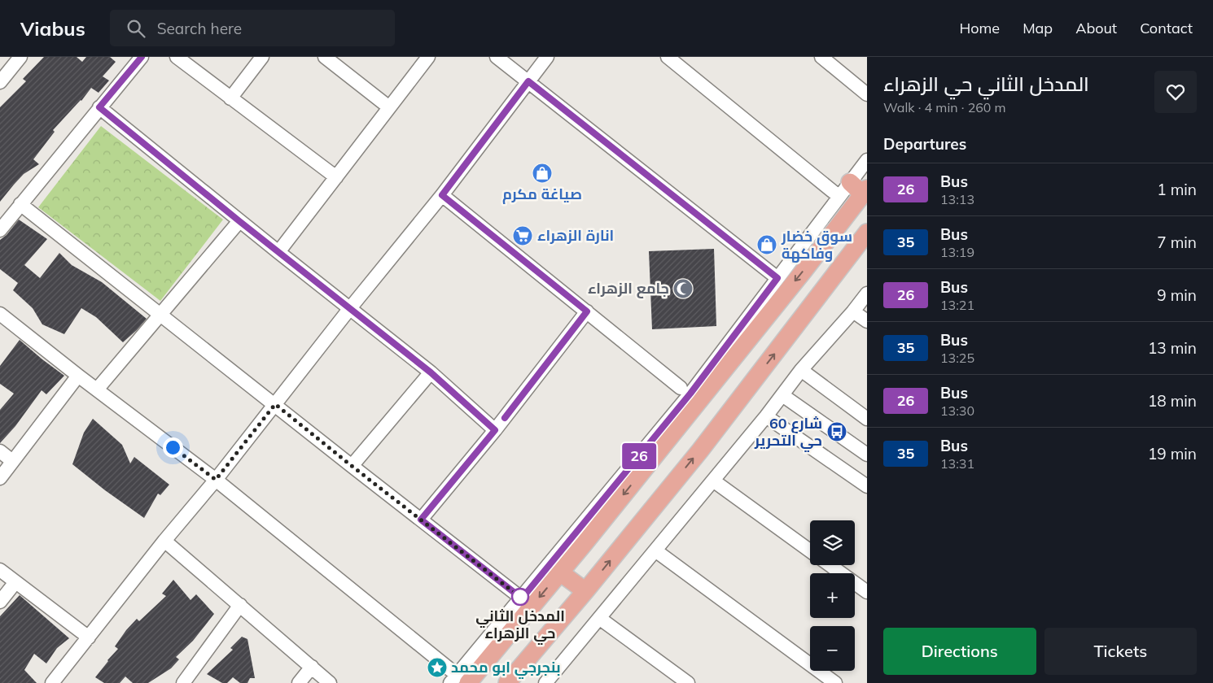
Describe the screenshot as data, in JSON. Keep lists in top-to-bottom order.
{
  "places": {
    "shop": ["صياغة مكرم", "سوق خضار وفاكهة"],
    "supermarket": ["انارة الزهراء"],
    "mosque": ["جامع الزهراء"],
    "bus stop": ["شارع 60 حي التحرير"],
    "other": ["المدخل الثاني حي الزهراء"],
    "place": ["بنجرجي ابو محمد"]
  },
  "lines": ["bus line 26"],
  "page": {
    "header": "Viabus",
    "search": "Search here",
    "nav": [
      "Home",
      "Map",
      "About",
      "Contact"
    ],
    "on_map": "26",
    "heading": [
      ["المدخل الثاني حي الزهراء", "Walk · 4 min · 260 m"],
      "Departures"
    ],
    "list": [
      {
        "mark": "26",
        "name": "Bus",
        "note": "13:13",
        "value": "1 min"
      },
      {
        "mark": "35",
        "name": "Bus",
        "note": "13:19",
        "value": "7 min"
      },
      {
        "mark": "26",
        "name": "Bus",
        "note": "13:21",
        "value": "9 min"
      },
      {
        "mark": "35",
        "name": "Bus",
        "note": "13:25",
        "value": "13 min"
      },
      {
        "mark": "26",
        "name": "Bus",
        "note": "13:30",
        "value": "18 min"
      },
      {
        "mark": "35",
        "name": "Bus",
        "note": "13:31",
        "value": "19 min"
      }
    ],
    "map_buttons": ["+", "−"],
    "buttons": ["Directions", "Tickets"]
  }
}
